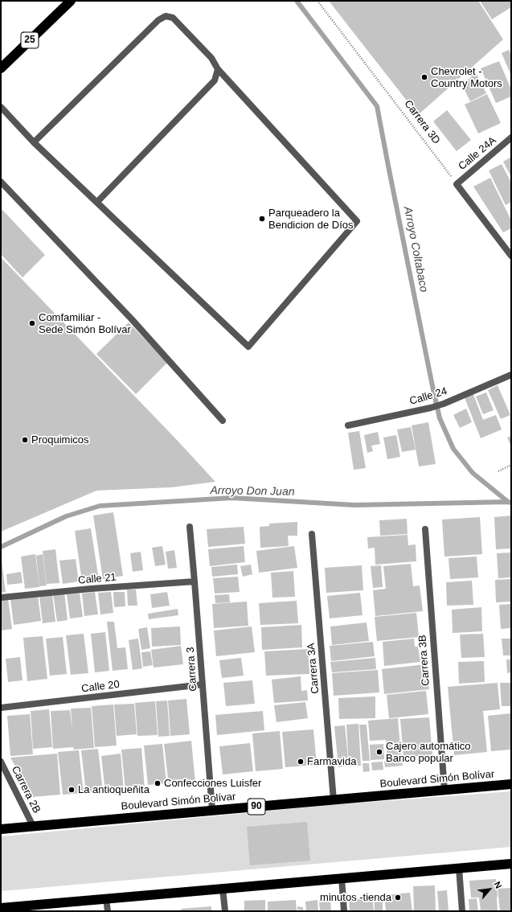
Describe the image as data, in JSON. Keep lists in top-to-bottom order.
{
  "streets": {
    "highway": ["25", "Boulevard Simón Bolívar", "90"],
    "street": [
      "Calle 24A",
      "Calle 24",
      "Calle 21",
      "Carrera 3B",
      "Carrera 3A",
      "Carrera 3",
      "Calle 20",
      "Carrera 2B"
    ],
    "path": ["Carrera 3D"]
  },
  "crossings": [
    ["Carrera 3D", "Calle 24A"],
    ["Calle 21", "Carrera 3"],
    ["Carrera 3B", "Boulevard Simón Bolívar"],
    ["Carrera 3A", "Boulevard Simón Bolívar"],
    ["Carrera 3", "Calle 20"],
    ["Carrera 3", "Boulevard Simón Bolívar"],
    ["Boulevard Simón Bolívar", "Carrera 2B"]
  ],
  "water": ["Arroyo Coltabaco", "Arroyo Don Juan"],
  "places": [
    "Chevrolet - Country Motors",
    "Parqueadero la Bendicion de Díos",
    "Comfamiliar - Sede Simón Bolívar",
    "Proquimicos",
    "Cajero automático Banco popular",
    "Farmavida",
    "Confecciones Luisfer",
    "La antioqueñita",
    "minutos -tienda"
  ],
  "north": "top right"
}
